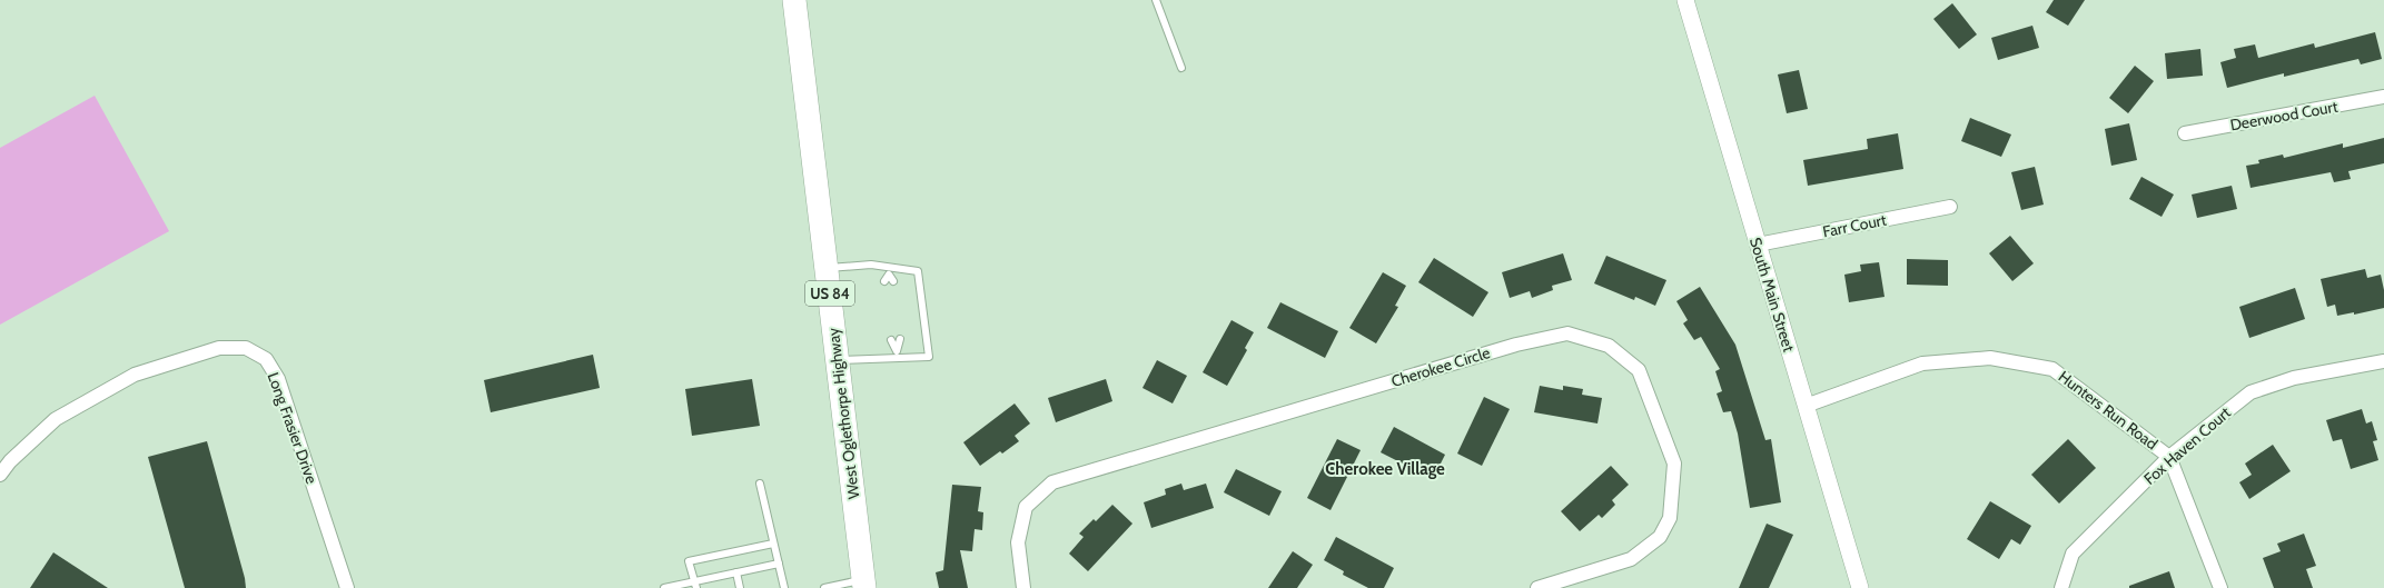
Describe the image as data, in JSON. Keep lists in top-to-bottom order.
{
  "streets": {
    "highway": ["US 84", "West Oglethorpe Highway"],
    "street": [
      "Deerwood Court",
      "Farr Court",
      "South Main Street",
      "Cherokee Circle",
      "Hunters Run Road",
      "Long Frasier Drive",
      "Fox Haven Court"
    ]
  },
  "crossings": [
    ["Farr Court", "South Main Street"],
    ["South Main Street", "Hunters Run Road"],
    ["Hunters Run Road", "Fox Haven Court"]
  ],
  "districts": ["Cherokee Village"]
}
